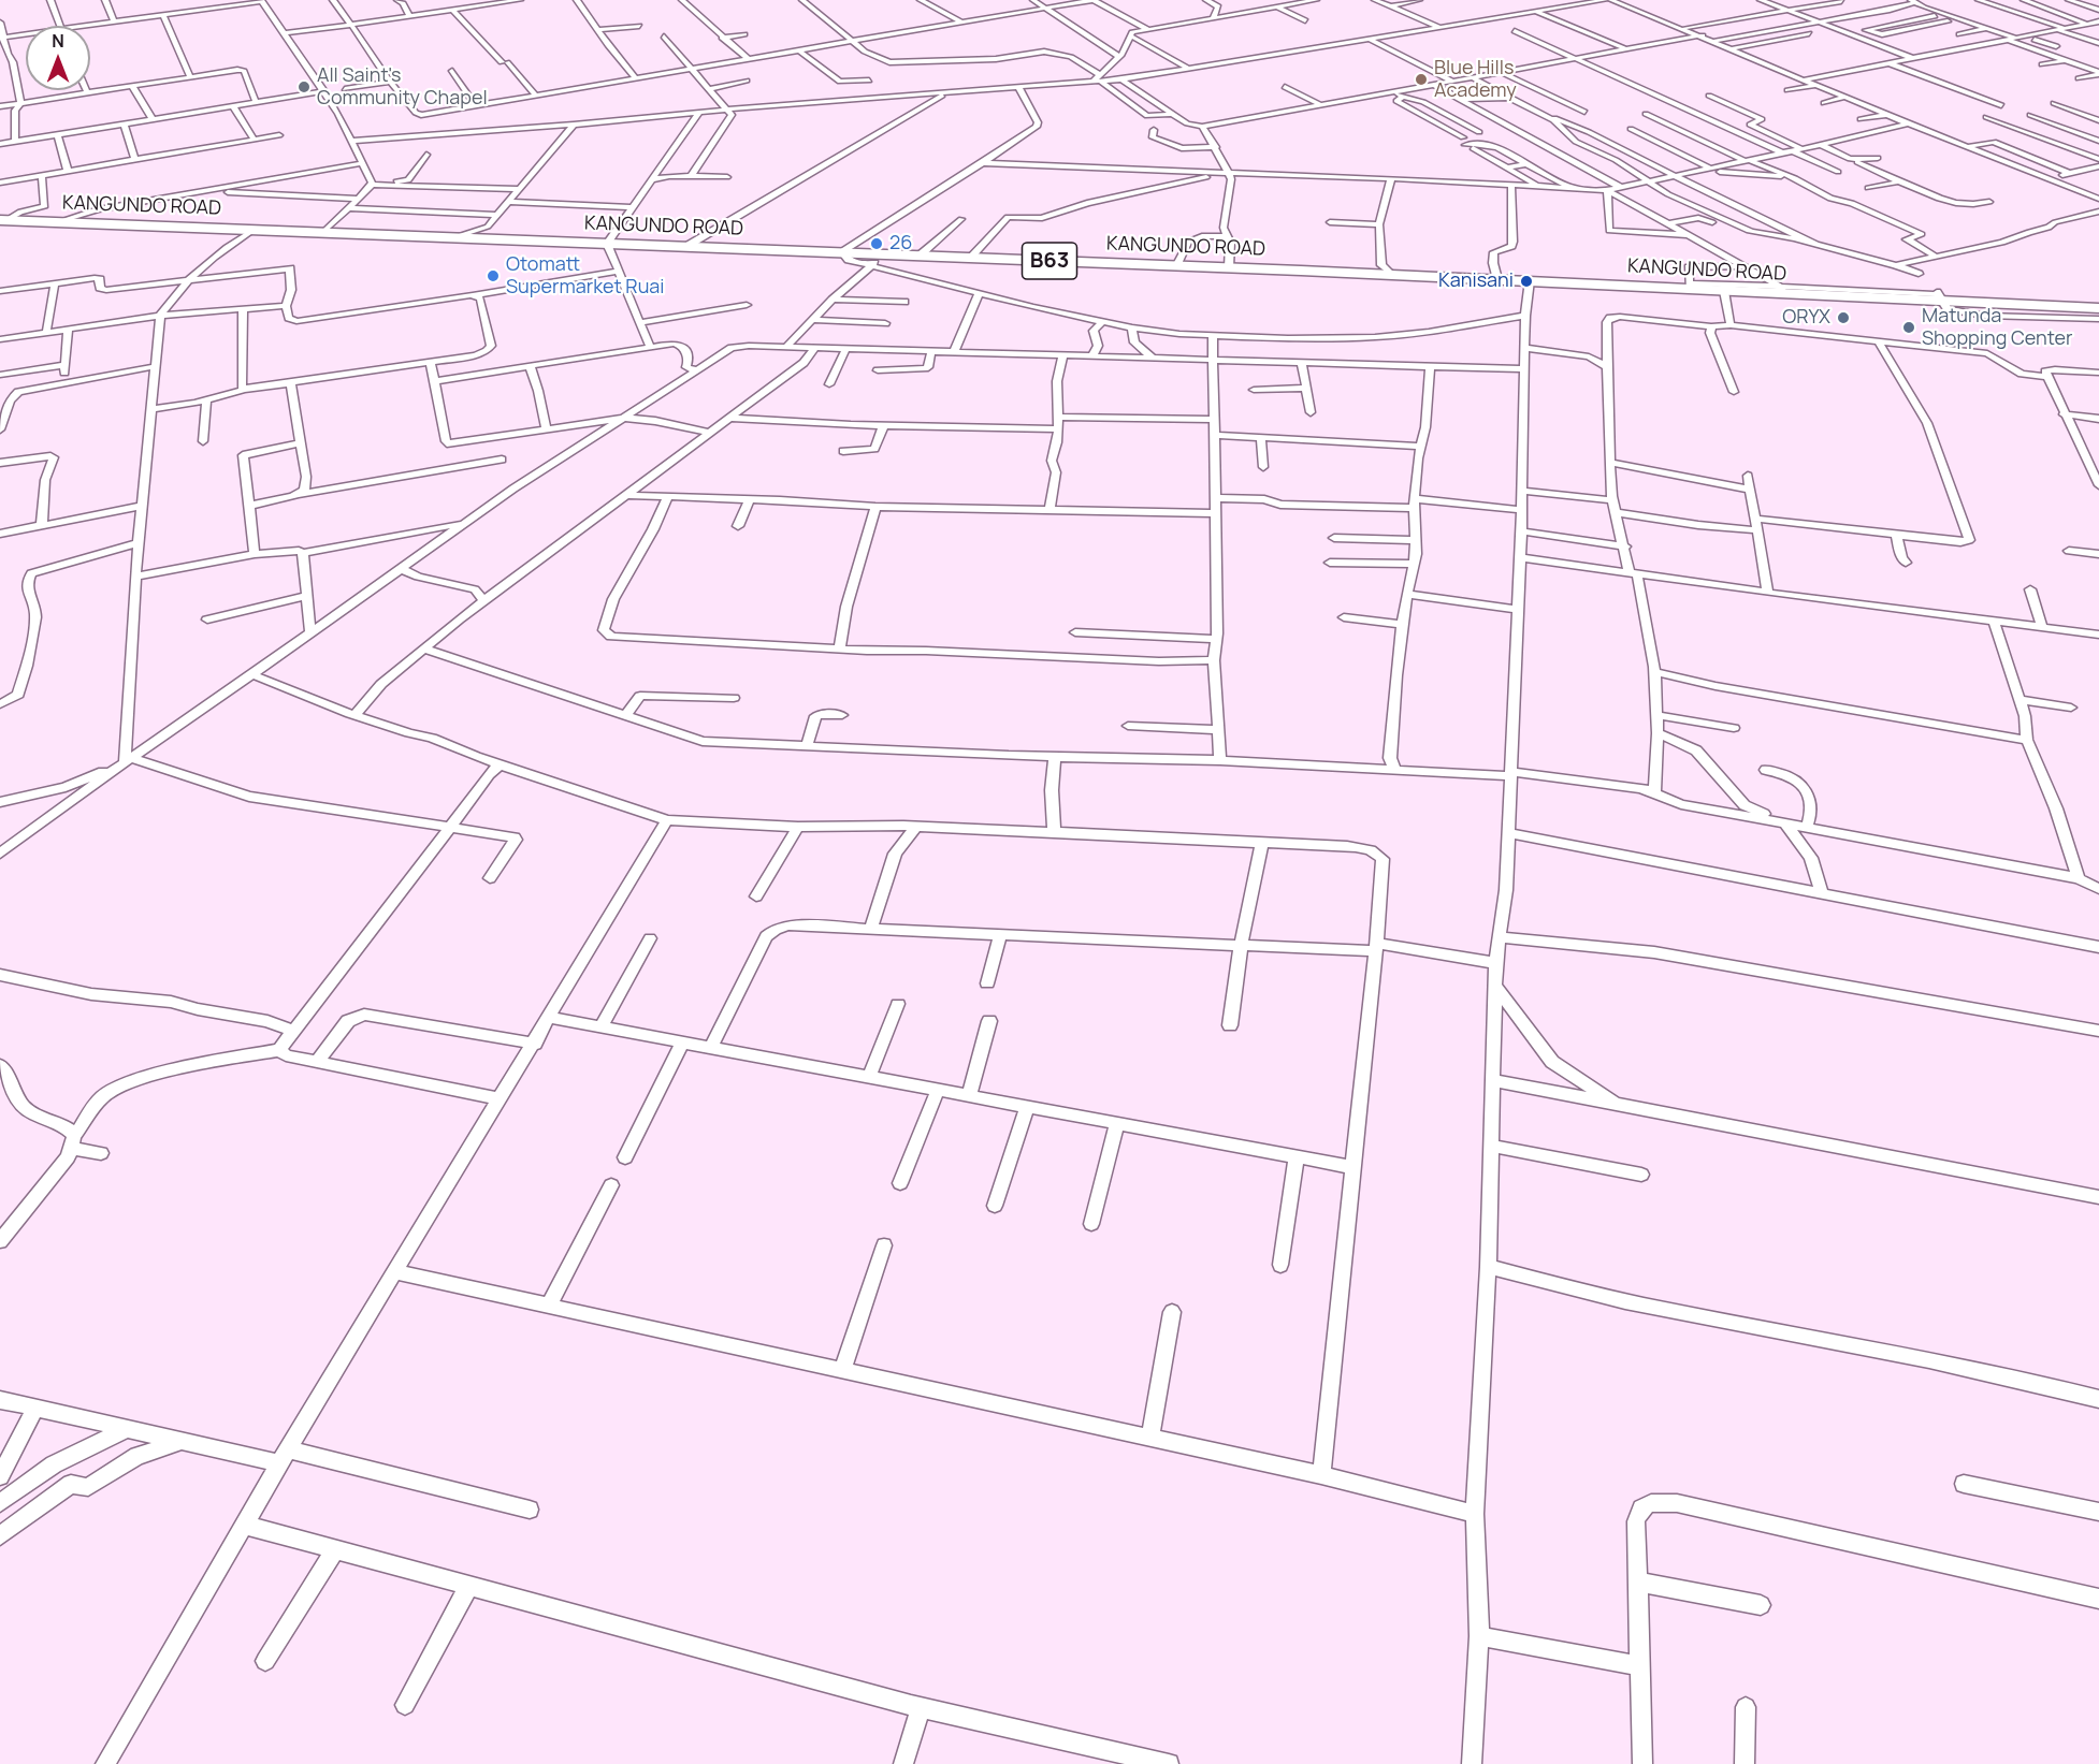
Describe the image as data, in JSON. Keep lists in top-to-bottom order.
{
  "streets": {
    "highway": ["KANGUNDO ROAD", "B63"]
  },
  "places": [
    "Blue Hills Academy",
    "All Saint's Community Chapel",
    "26",
    "Otomatt Supermarket Ruai",
    "Kanisani",
    "ORYX",
    "Matunda Shopping Center"
  ],
  "north": "top"
}
